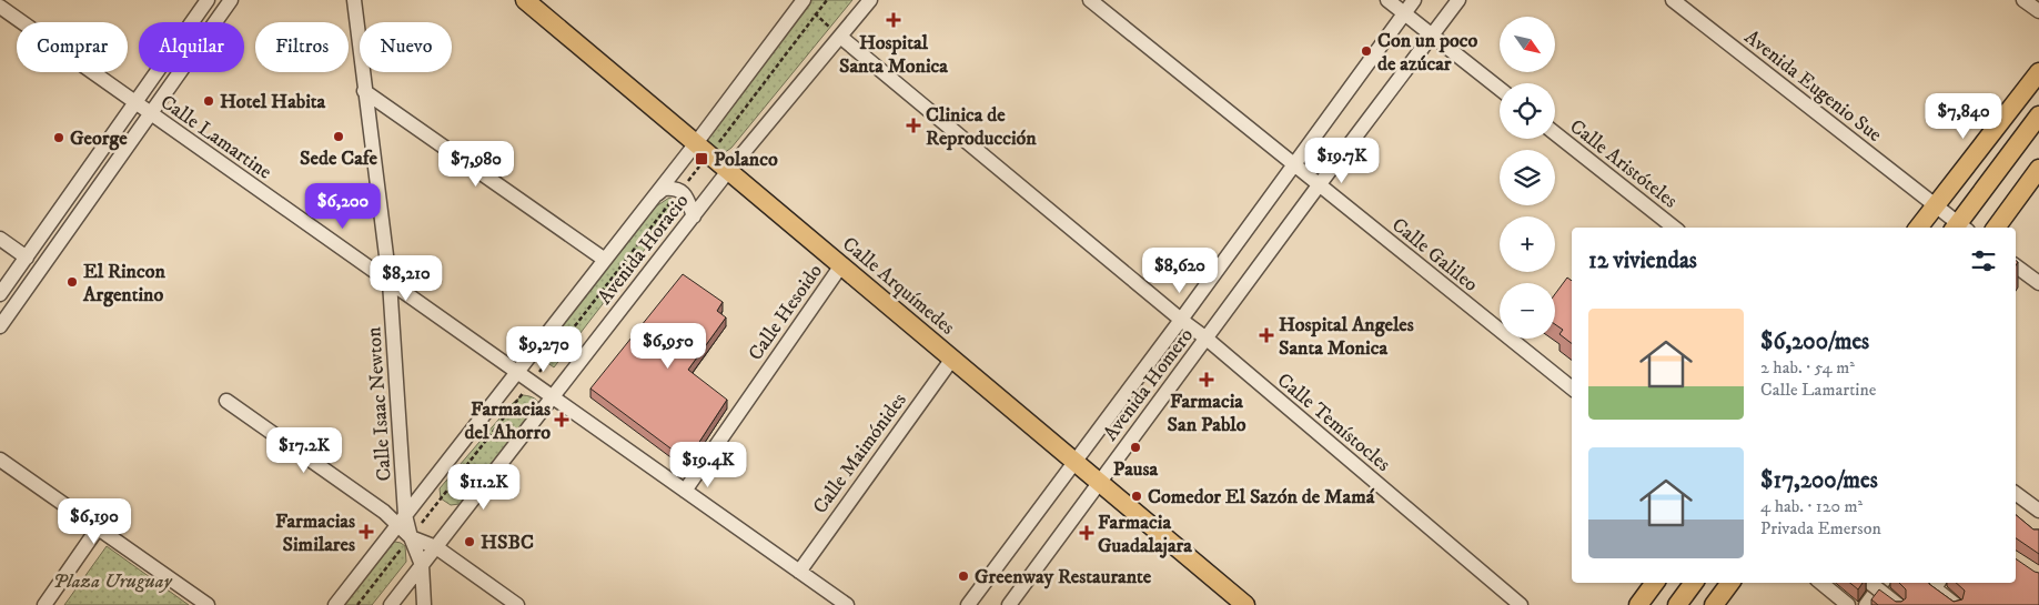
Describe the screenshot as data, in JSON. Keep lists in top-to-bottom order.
{
  "streets": {
    "main road": ["Calle Arquímedes"],
    "street": [
      "Avenida Eugenio Sue",
      "Calle Lamartine",
      "Calle Aristóteles",
      "Avenida Horacio",
      "Calle Galileo",
      "Calle Hesoido",
      "Avenida Homero",
      "Calle Isaac Newton",
      "Calle Temístocles",
      "Calle Maimónides"
    ]
  },
  "crossings": [
    ["Calle Lamartine", "Avenida Horacio"],
    ["Calle Lamartine", "Calle Hesoido"],
    ["Calle Lamartine", "Calle Isaac Newton"],
    ["Calle Lamartine", "Calle Maimónides"],
    ["Avenida Horacio", "Calle Arquímedes"],
    ["Avenida Horacio", "Calle Isaac Newton"],
    ["Avenida Horacio", "Calle Temístocles"],
    ["Calle Galileo", "Avenida Homero"],
    ["Calle Arquímedes", "Calle Hesoido"],
    ["Calle Arquímedes", "Avenida Homero"],
    ["Calle Arquímedes", "Calle Maimónides"],
    ["Avenida Homero", "Calle Temístocles"]
  ],
  "parks": ["Plaza Uruguay"],
  "places": {
    "health": [
      "Hospital Santa Monica",
      "Clinica de Reproducción",
      "Hospital Angeles Santa Monica",
      "Farmacia San Pablo",
      "Farmacias del Ahorro",
      "Farmacias Similares",
      "Farmacia Guadalajara"
    ],
    "other": [
      "Con un poco de azúcar",
      "Hotel Habita",
      "Sede Cafe",
      "George",
      "El Rincon Argentino",
      "Pausa",
      "Comedor El Sazón de Mamá",
      "HSBC",
      "Greenway Restaurante"
    ],
    "transit": ["Polanco"]
  },
  "north": "bottom right",
  "page": {
    "map_buttons": ["+", "−"],
    "chip": [
      "Comprar",
      "Alquilar",
      "Filtros",
      "Nuevo"
    ],
    "price": [
      "$7,840",
      "$19.7K",
      "$7,980",
      "$6,200",
      "$8,620",
      "$8,210",
      "$6,950",
      "$9,270",
      "$17.2K",
      "$19.4K",
      "$11.2K",
      "$6,190"
    ],
    "heading": "12 viviendas",
    "list": [
      {
        "name": "$6,200/mes",
        "note": "2 hab. · 54 m² · Calle Lamartine"
      },
      {
        "name": "$17,200/mes",
        "note": "4 hab. · 120 m² · Privada Emerson"
      }
    ]
  }
}
